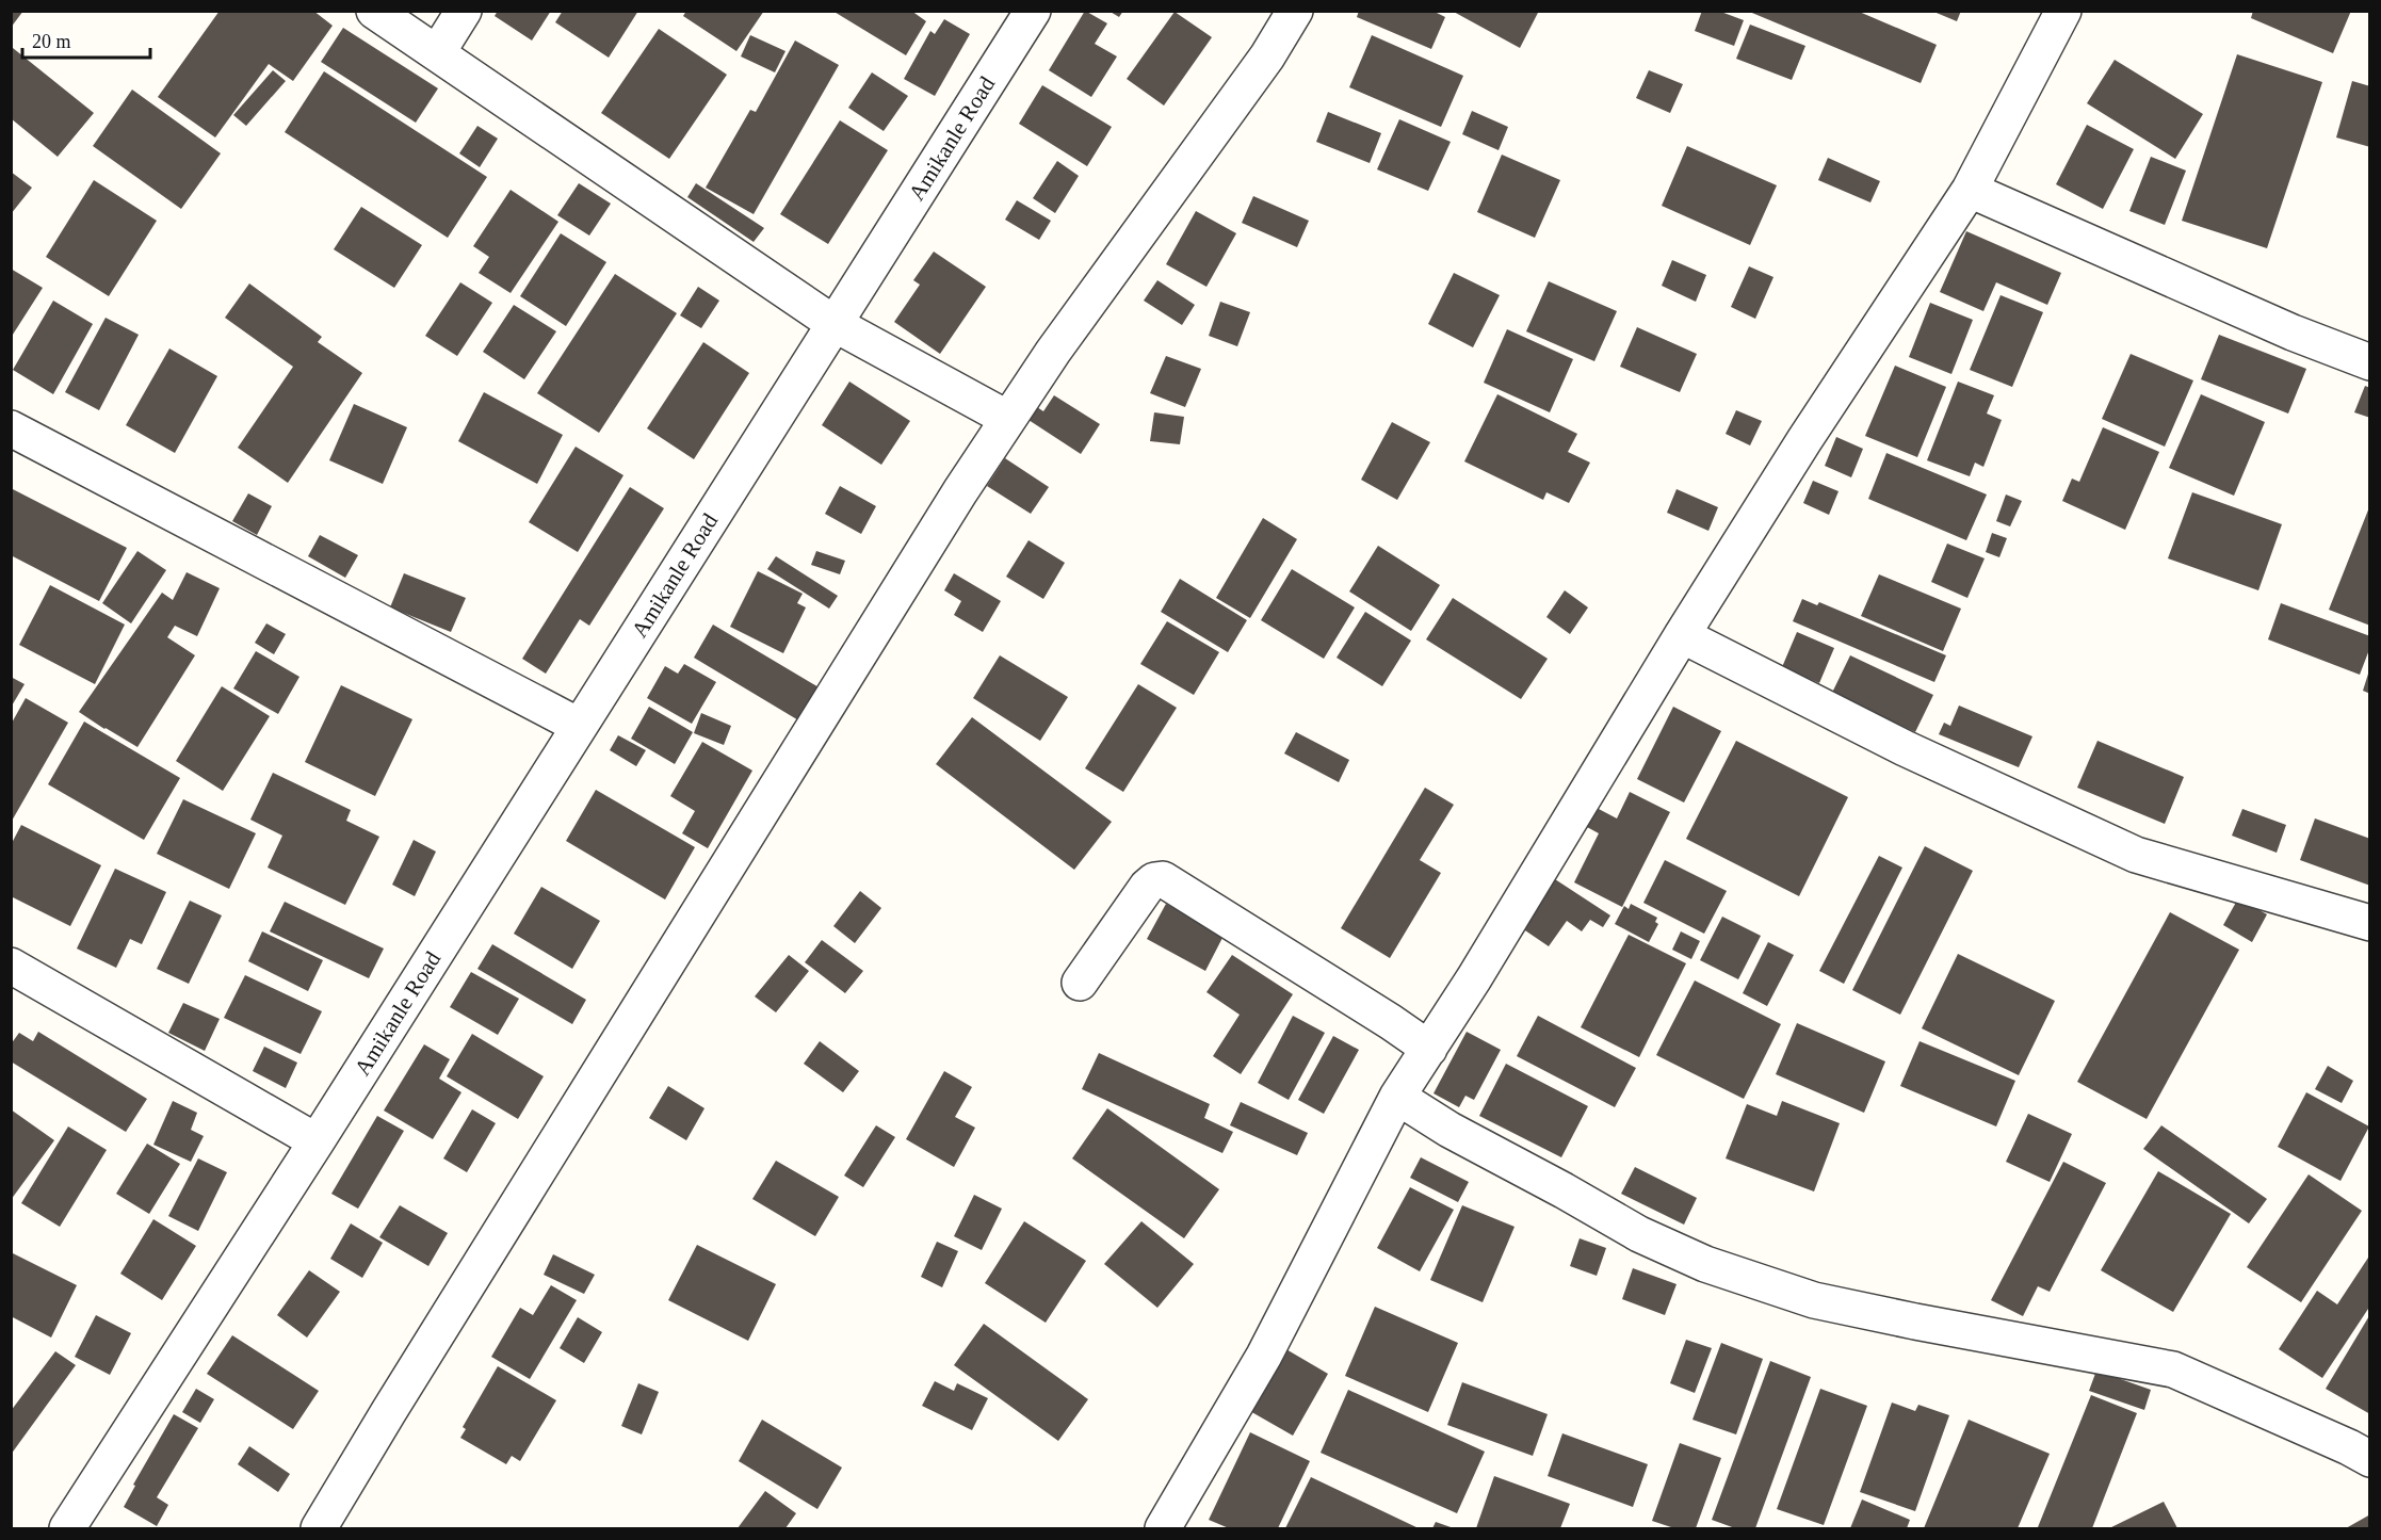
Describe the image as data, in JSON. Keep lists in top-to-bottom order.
{
  "streets": {
    "street": ["Amikanle Road"]
  },
  "scale_bar": "20 m"
}
